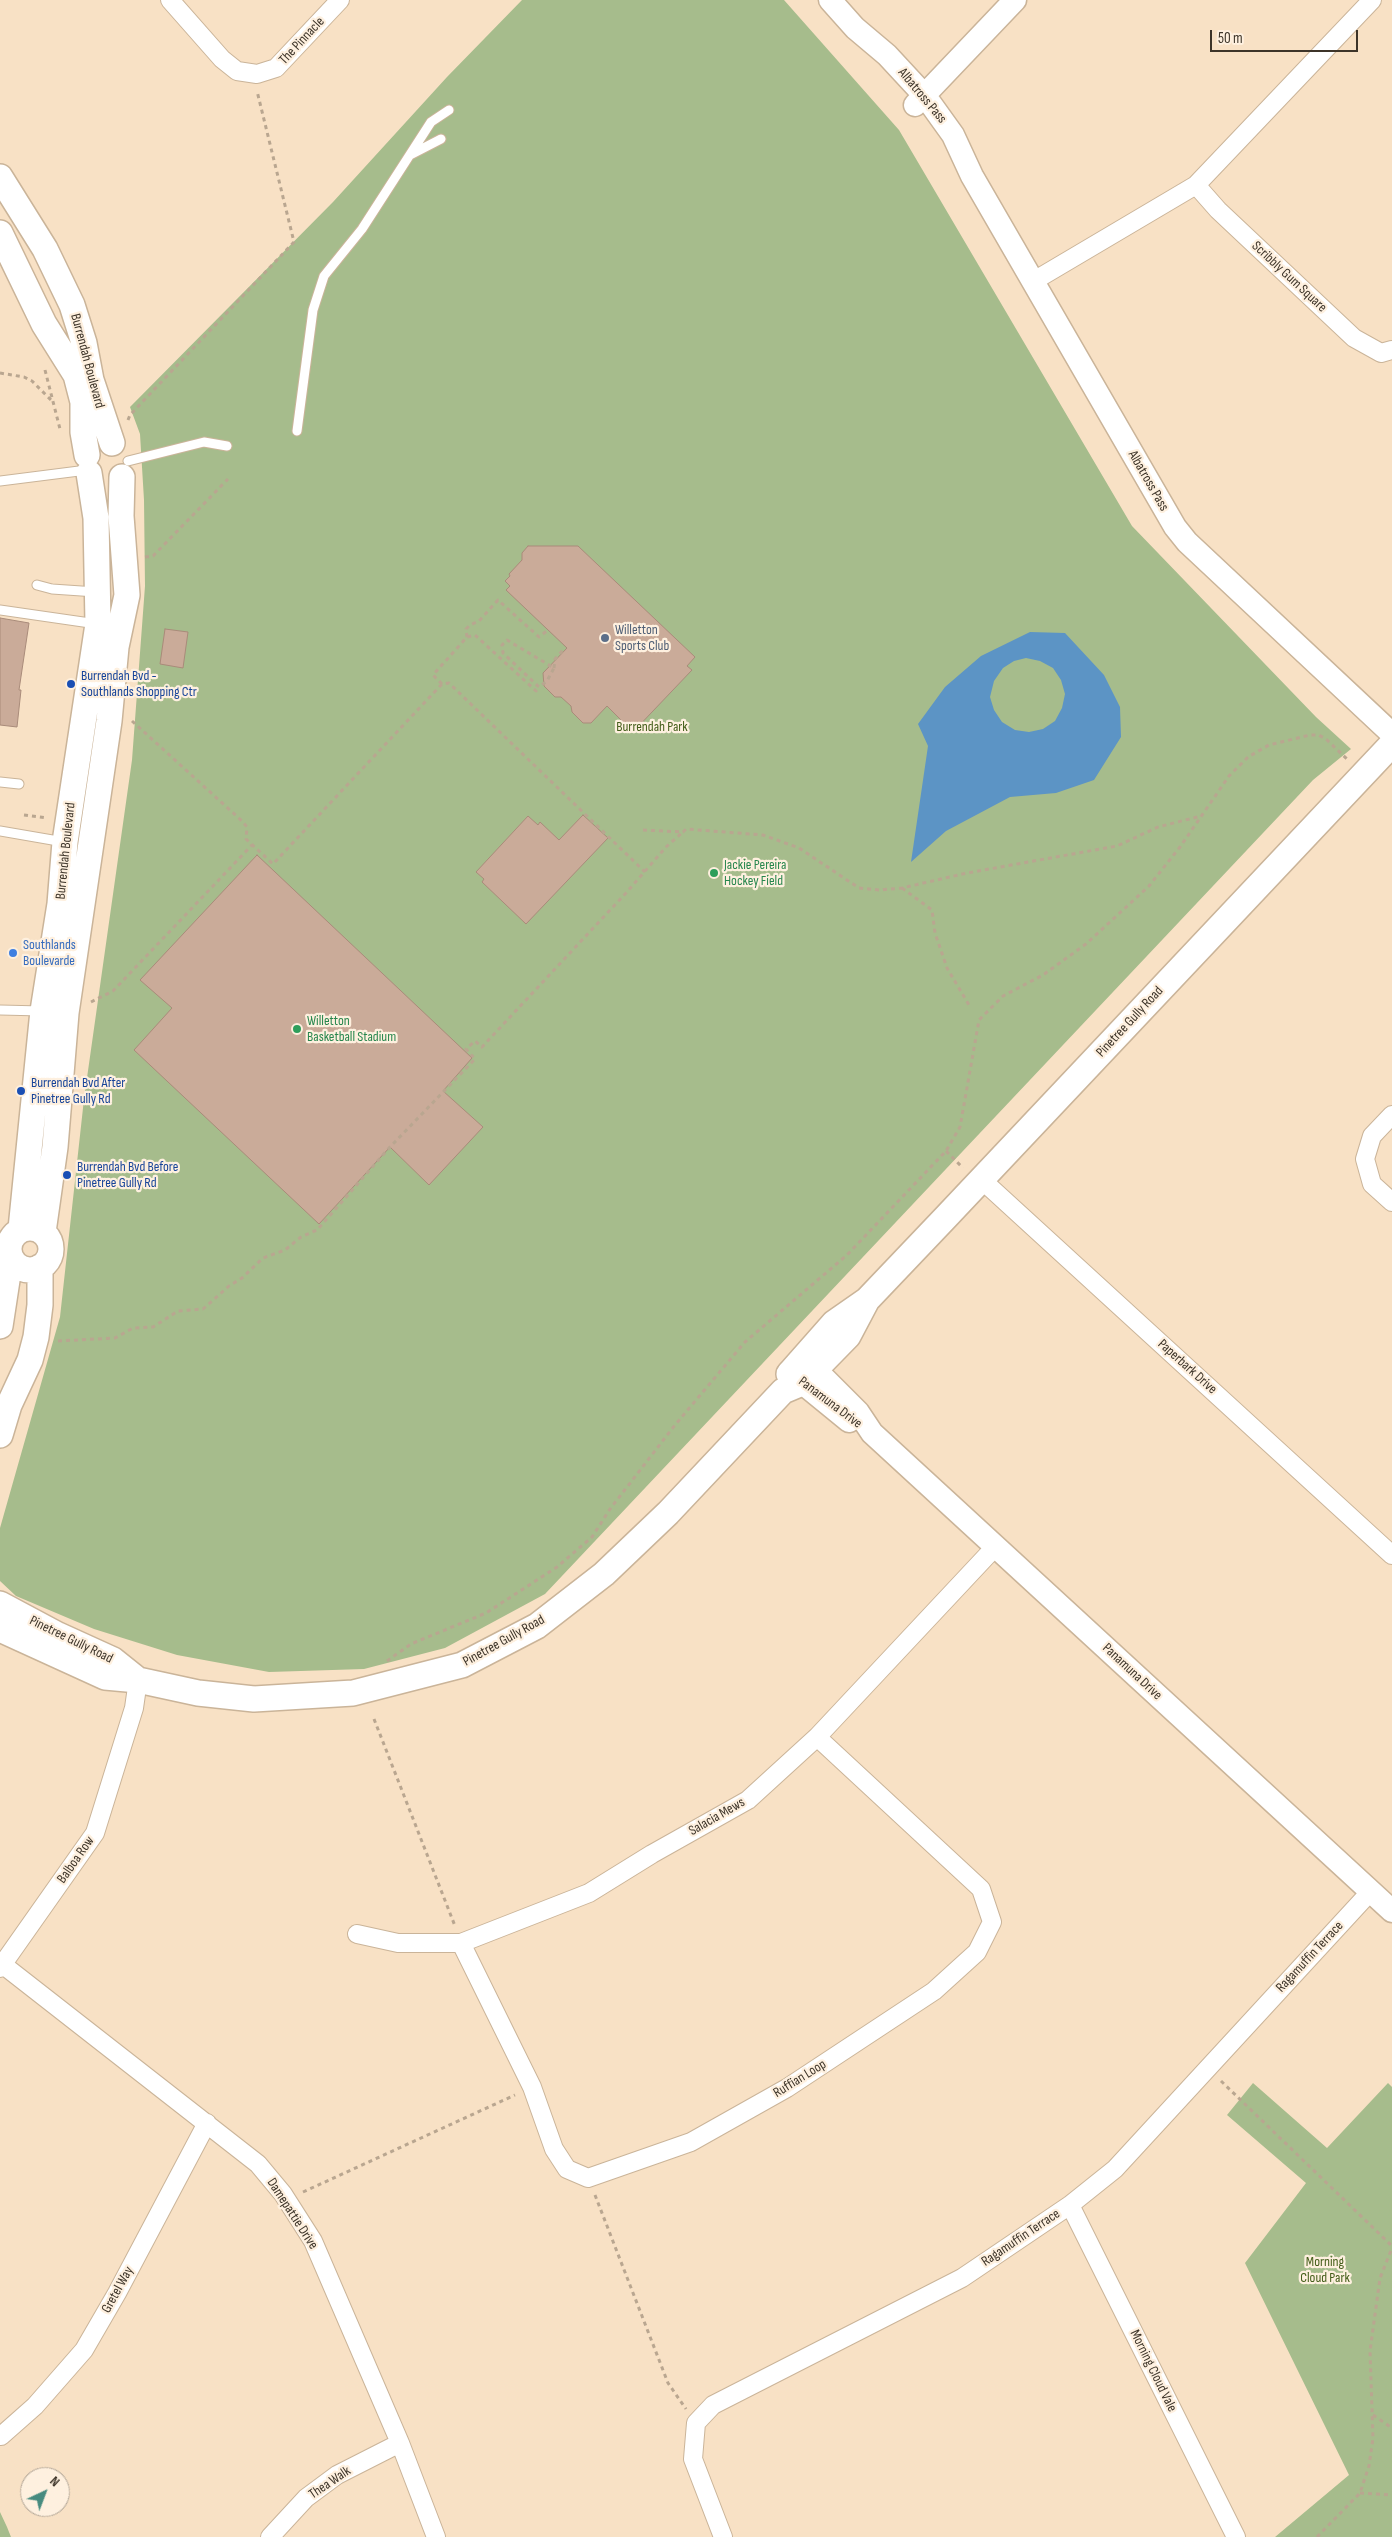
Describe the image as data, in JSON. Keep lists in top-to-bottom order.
{
  "streets": {
    "main road": ["Burrendah Boulevard", "Pinetree Gully Road"],
    "street": [
      "The Pinnacle",
      "Albatross Pass",
      "Scribbly Gum Square",
      "Paperbark Drive",
      "Panamuna Drive",
      "Salacia Mews",
      "Balboa Row",
      "Ragamuffin Terrace",
      "Ruffian Loop",
      "Damepattie Drive",
      "Gretel Way",
      "Morning Cloud Vale",
      "Thea Walk"
    ]
  },
  "crossings": [
    ["Pinetree Gully Road", "Paperbark Drive"],
    ["Pinetree Gully Road", "Panamuna Drive"],
    ["Pinetree Gully Road", "Balboa Row"],
    ["Panamuna Drive", "Salacia Mews"],
    ["Panamuna Drive", "Ragamuffin Terrace"],
    ["Salacia Mews", "Ruffian Loop"],
    ["Balboa Row", "Damepattie Drive"],
    ["Ragamuffin Terrace", "Morning Cloud Vale"],
    ["Damepattie Drive", "Gretel Way"],
    ["Damepattie Drive", "Thea Walk"]
  ],
  "parks": ["Burrendah Park", "Morning Cloud Park"],
  "places": [
    "Willetton Sports Club",
    "Burrendah Bvd - Southlands Shopping Ctr",
    "Jackie Pereira Hockey Field",
    "Southlands Boulevarde",
    "Willetton Basketball Stadium",
    "Burrendah Bvd After Pinetree Gully Rd",
    "Burrendah Bvd Before Pinetree Gully Rd"
  ],
  "scale_bar": "50 m",
  "north": "top right"
}
